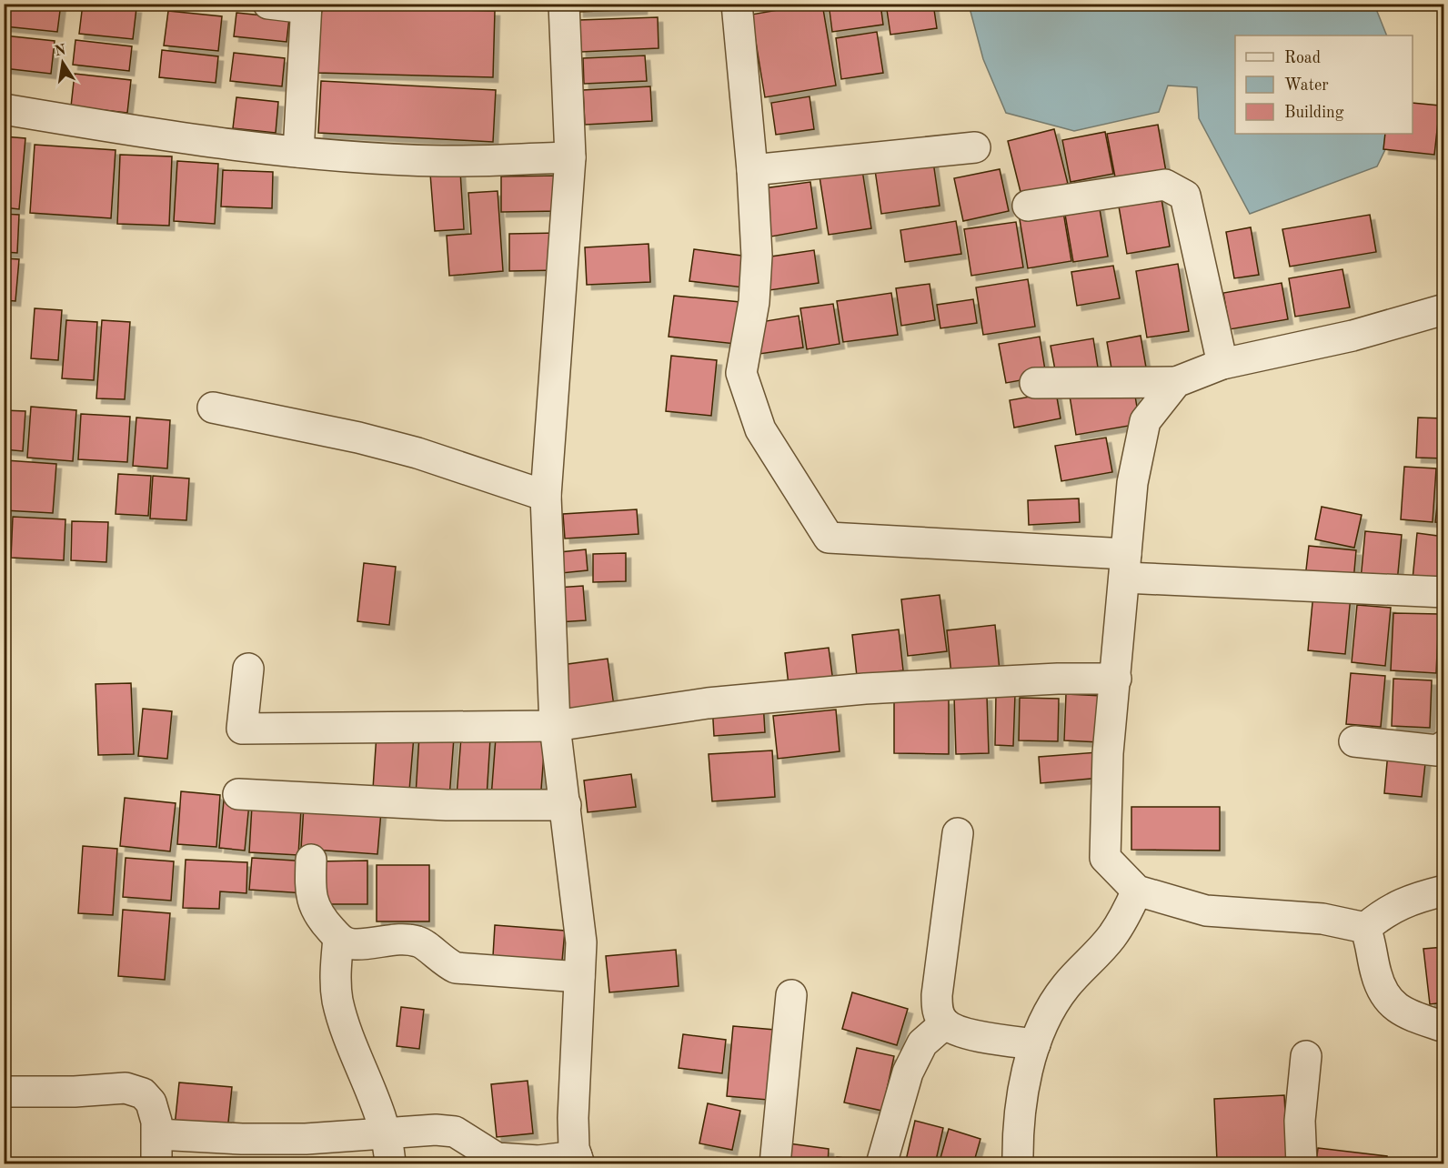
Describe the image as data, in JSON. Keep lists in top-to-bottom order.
{
  "legend": ["Road", "Water", "Building"],
  "north": "top"
}
